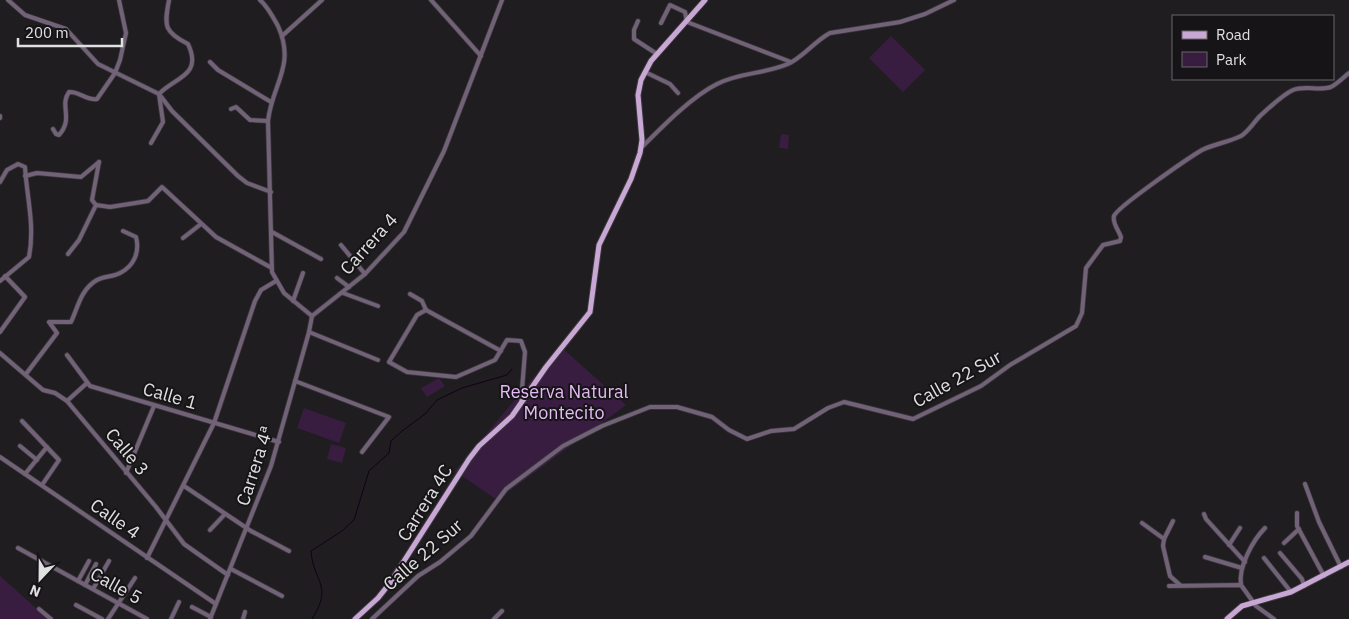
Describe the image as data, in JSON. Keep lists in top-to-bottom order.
{
  "streets": {
    "main road": ["Carrera 4C"],
    "street": [
      "Carrera 4",
      "Calle 22 Sur",
      "Calle 1",
      "Calle 3",
      "Carrera 4ª",
      "Calle 4",
      "Calle 5"
    ]
  },
  "crossings": [
    ["Carrera 4", "Carrera 4ª"],
    ["Calle 1", "Carrera 4ª"],
    ["Calle 3", "Carrera 4ª"],
    ["Carrera 4ª", "Calle 4"]
  ],
  "parks": ["Reserva Natural Montecito"],
  "legend": ["Road", "Park"],
  "scale_bar": "200 m",
  "north": "bottom"
}
